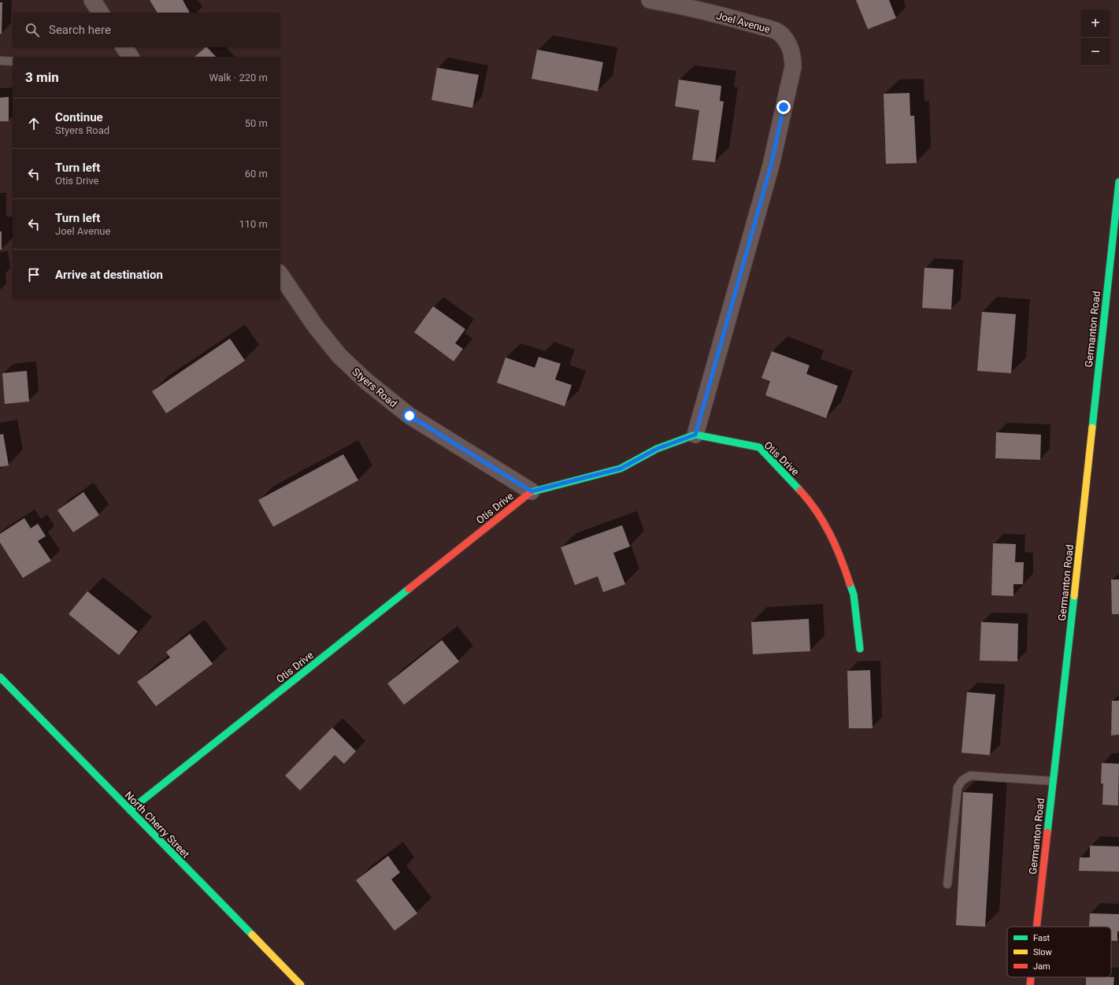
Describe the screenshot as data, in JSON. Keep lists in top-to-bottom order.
{
  "streets": {
    "street": [
      "Joel Avenue",
      "Germanton Road",
      "Styers Road",
      "Otis Drive",
      "North Cherry Street"
    ]
  },
  "crossings": [
    ["Joel Avenue", "Otis Drive"],
    ["Styers Road", "Otis Drive"],
    ["Otis Drive", "North Cherry Street"]
  ],
  "legend": ["Fast", "Slow", "Jam"],
  "page": {
    "map_buttons": ["+", "−"],
    "search": "Search here",
    "heading": ["3 min", "Walk · 220 m"],
    "list": [
      ["Continue", "Styers Road", "50 m"],
      ["Turn left", "Otis Drive", "60 m"],
      ["Turn left", "Joel Avenue", "110 m"],
      "Arrive at destination"
    ]
  }
}
